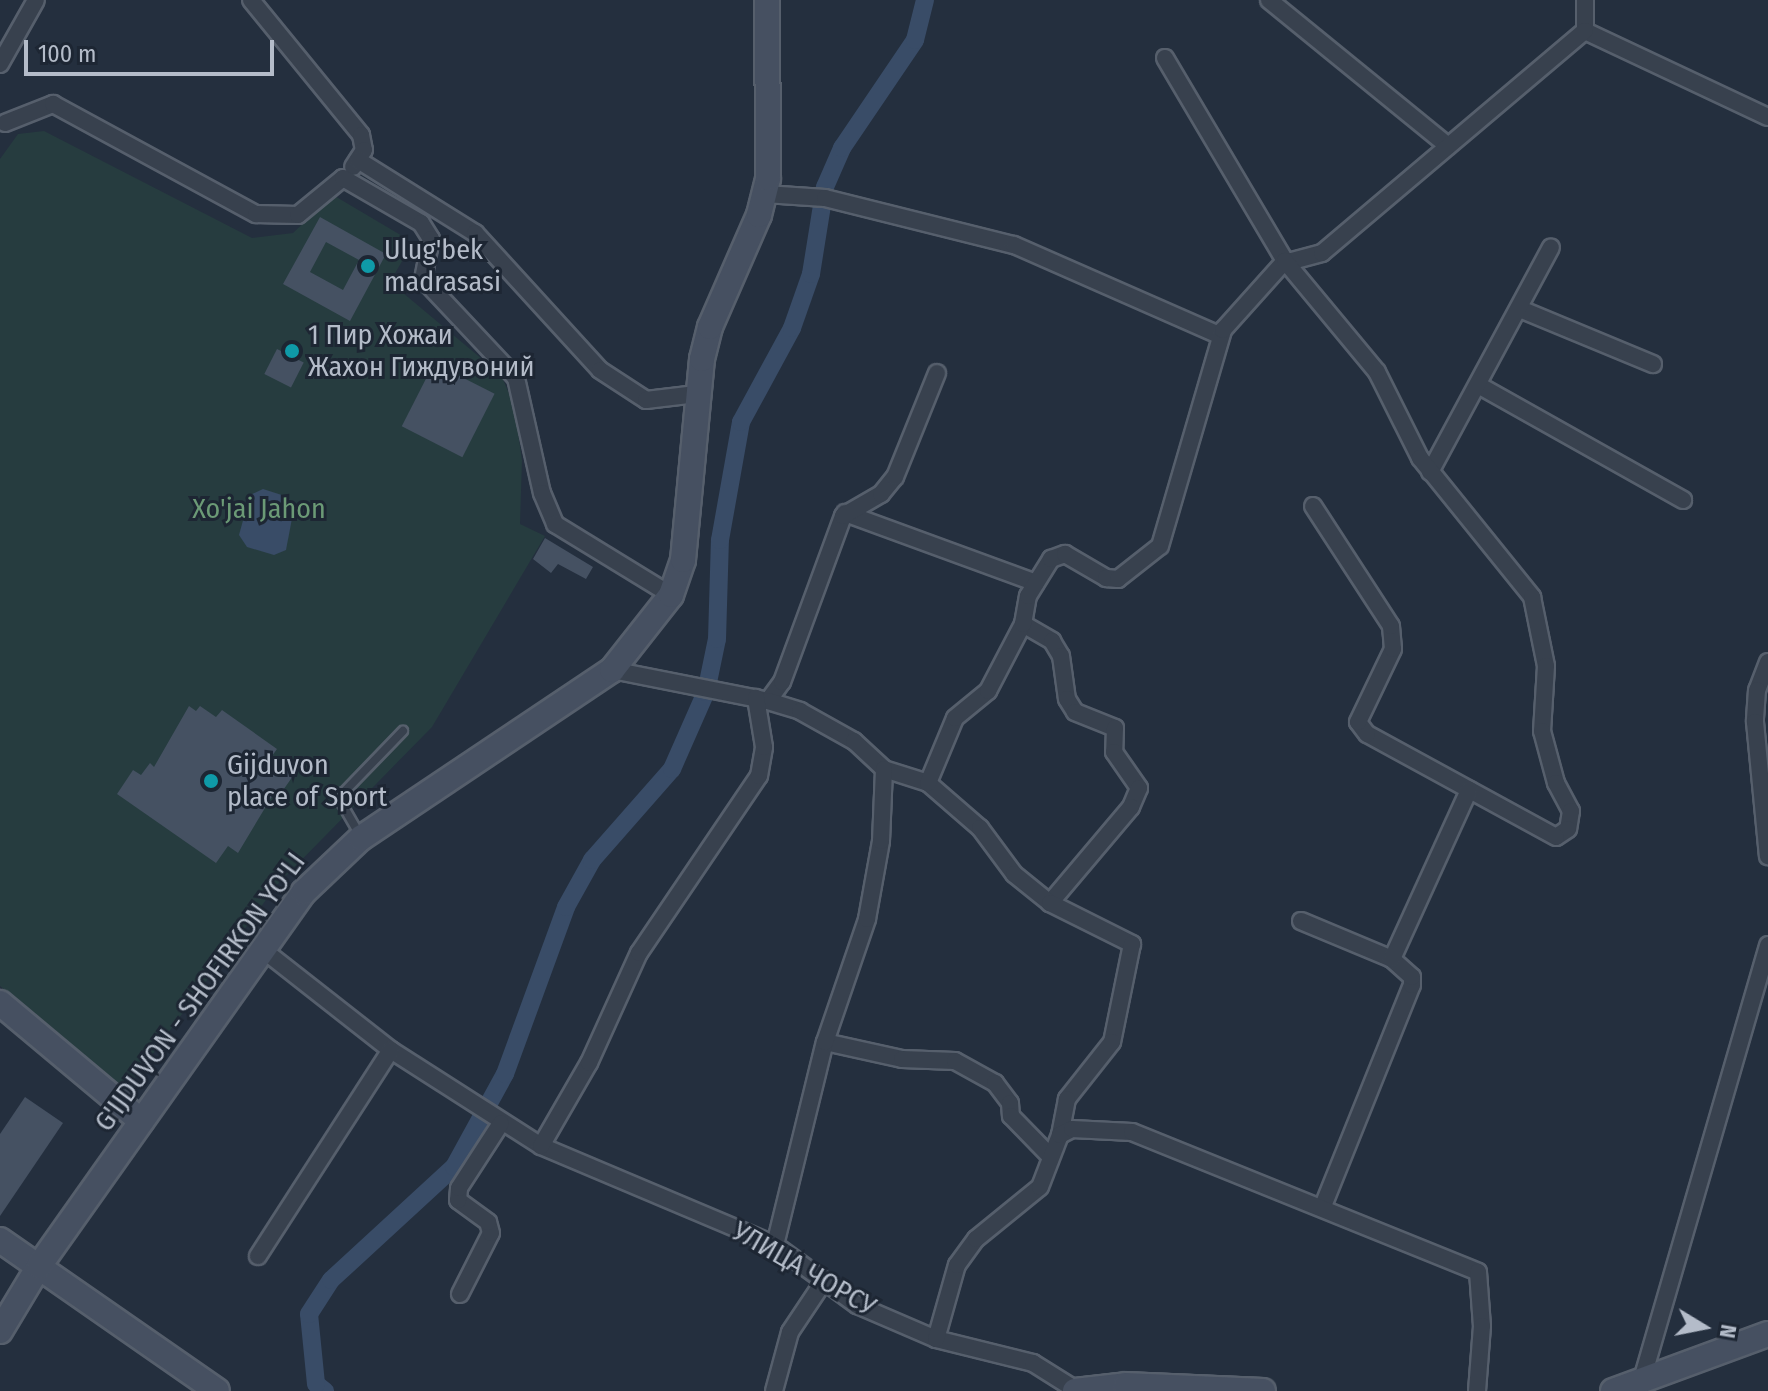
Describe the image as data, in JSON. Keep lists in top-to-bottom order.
{
  "streets": {
    "main road": ["G'IJDUVON - SHOFIRKON YO'LI"],
    "street": ["УЛИЦА ЧОРСУ"]
  },
  "crossings": [
    ["G'IJDUVON - SHOFIRKON YO'LI", "УЛИЦА ЧОРСУ"]
  ],
  "parks": ["Xo'jai Jahon"],
  "places": ["Ulug'bek madrasasi", "1 Пир Хожаи Жахон Гиждувоний", "Gijduvon place of Sport"],
  "scale_bar": "100 m",
  "north": "right"
}
